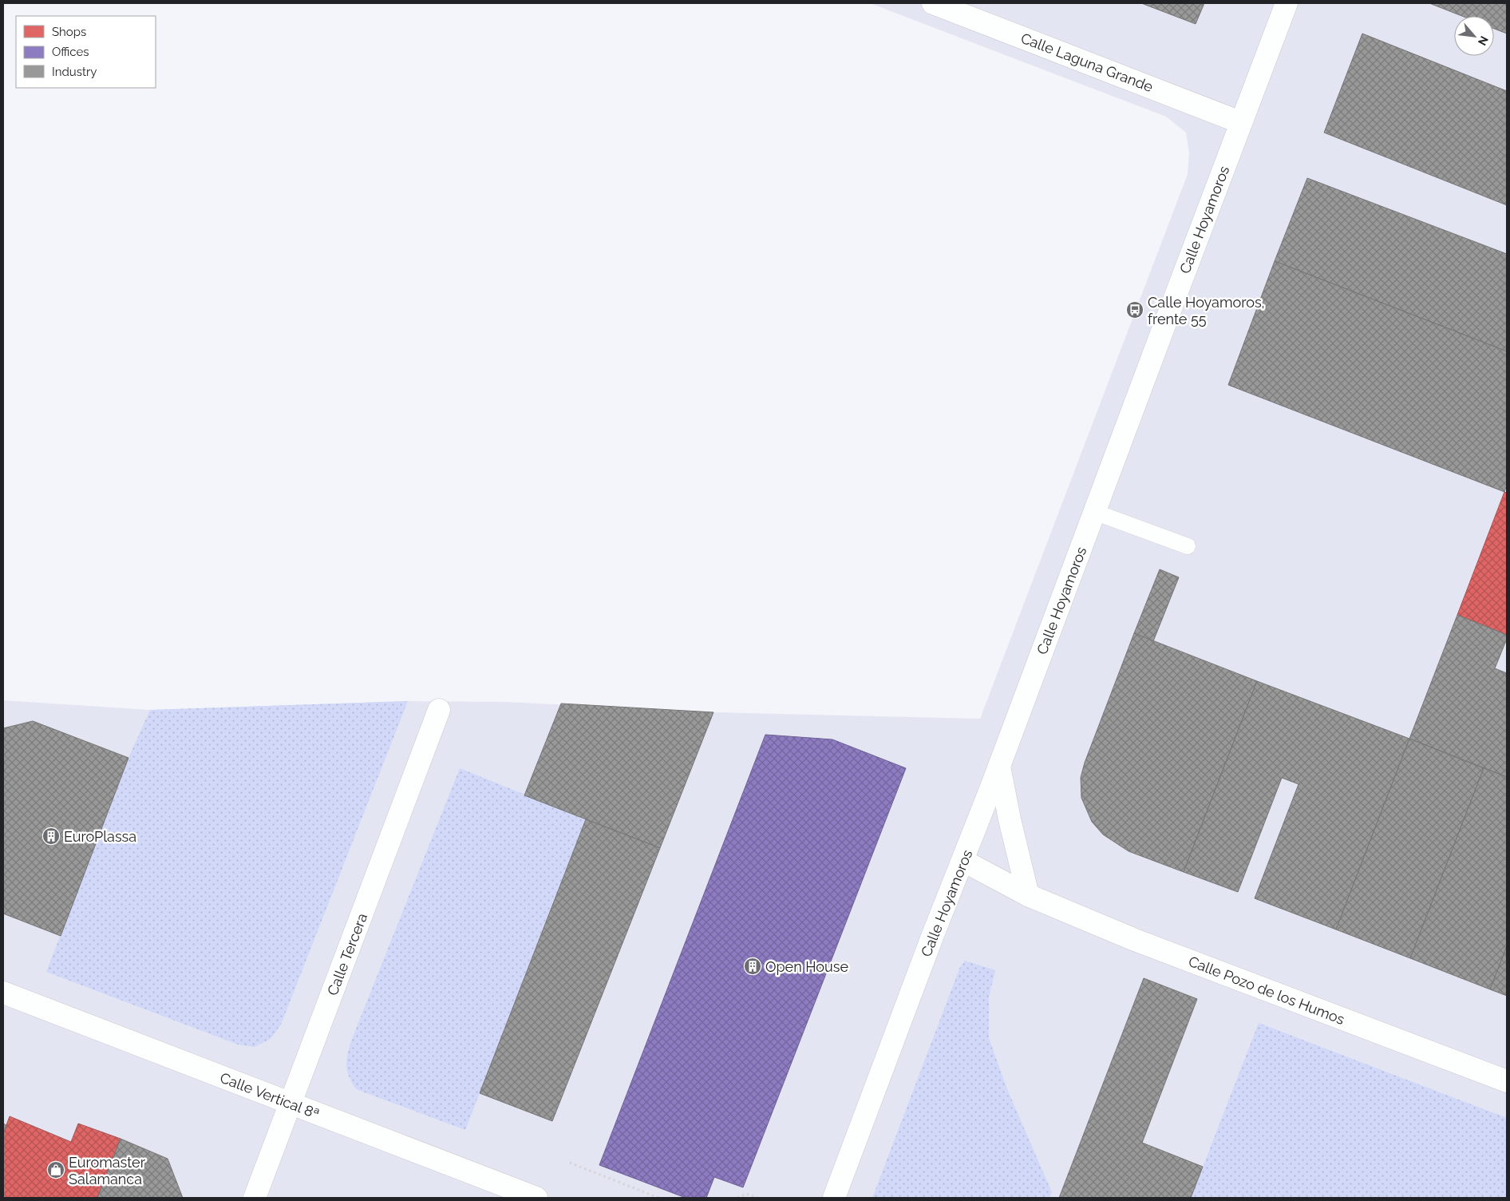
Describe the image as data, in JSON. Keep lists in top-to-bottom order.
{
  "streets": {
    "street": [
      "Calle Laguna Grande",
      "Calle Hoyamoros",
      "Calle Tercera",
      "Calle Pozo de los Humos",
      "Calle Vertical 8ª"
    ]
  },
  "crossings": [
    ["Calle Laguna Grande", "Calle Hoyamoros"],
    ["Calle Hoyamoros", "Calle Pozo de los Humos"],
    ["Calle Tercera", "Calle Vertical 8ª"]
  ],
  "places": {
    "bus stop": ["Calle Hoyamoros, frente 55"],
    "building": ["EuroPlassa", "Open House"],
    "shop": ["Euromaster Salamanca"]
  },
  "legend": ["Shops", "Offices", "Industry"],
  "north": "bottom right"
}
